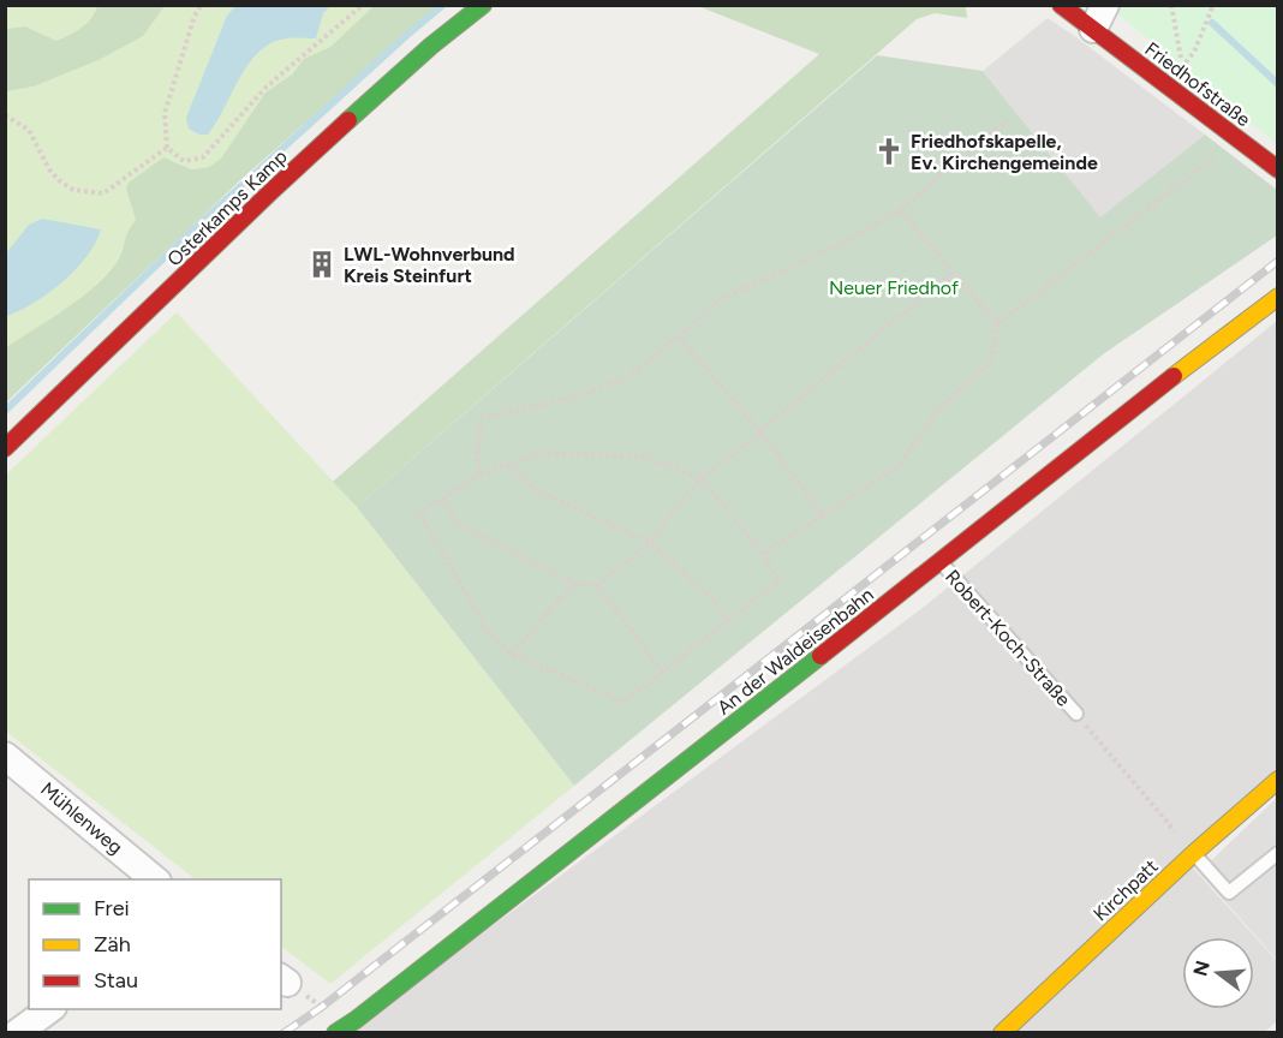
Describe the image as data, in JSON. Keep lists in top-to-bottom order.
{
  "streets": {
    "street": [
      "Friedhofstraße",
      "Osterkamps Kamp",
      "An der Waldeisenbahn",
      "Mühlenweg",
      "Kirchpatt"
    ],
    "lane": ["Robert-Koch-Straße"]
  },
  "crossings": [
    ["Robert-Koch-Straße", "An der Waldeisenbahn"]
  ],
  "parks": ["Neuer Friedhof"],
  "places": {
    "church": ["Friedhofskapelle, Ev. Kirchengemeinde"],
    "building": ["LWL-Wohnverbund Kreis Steinfurt"]
  },
  "legend": ["Frei", "Zäh", "Stau"],
  "north": "left"
}
